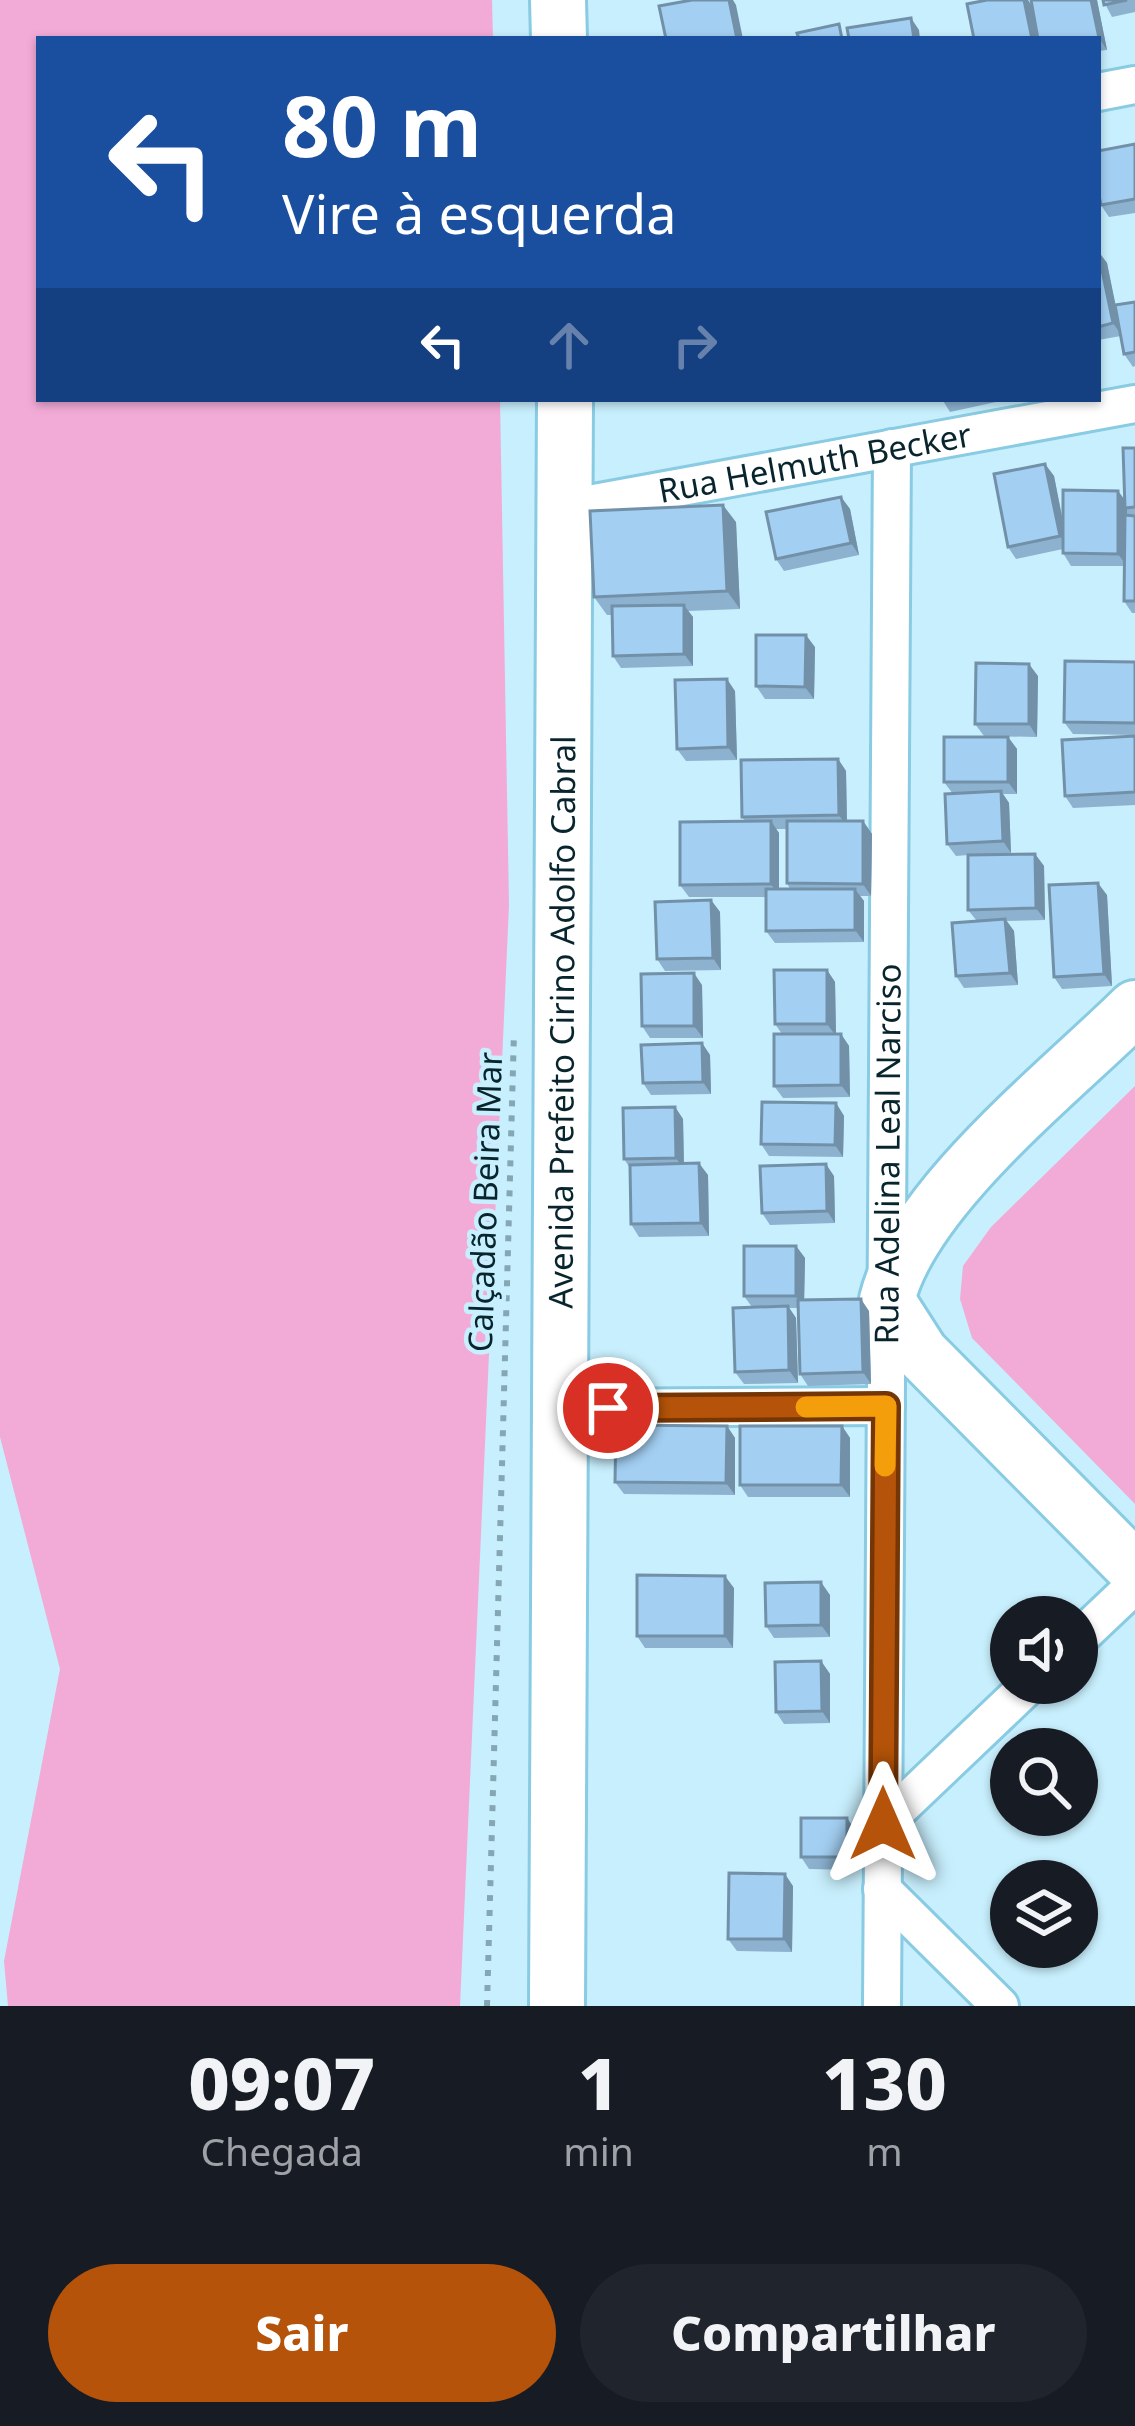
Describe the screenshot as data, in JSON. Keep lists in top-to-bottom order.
{
  "streets": {
    "main road": ["Avenida Prefeito Cirino Adolfo Cabral"],
    "street": ["Rua Helmuth Becker", "Rua Adelina Leal Narciso"],
    "path": ["Calçadão Beira Mar"]
  },
  "crossings": [
    ["Rua Helmuth Becker", "Avenida Prefeito Cirino Adolfo Cabral"],
    ["Rua Helmuth Becker", "Rua Adelina Leal Narciso"]
  ],
  "page": {
    "turn": ["80 m", "Vire à esquerda"],
    "eta": [
      "09:07",
      "Chegada",
      "1",
      "min",
      "130",
      "m"
    ],
    "buttons": ["Sair", "Compartilhar"]
  }
}
